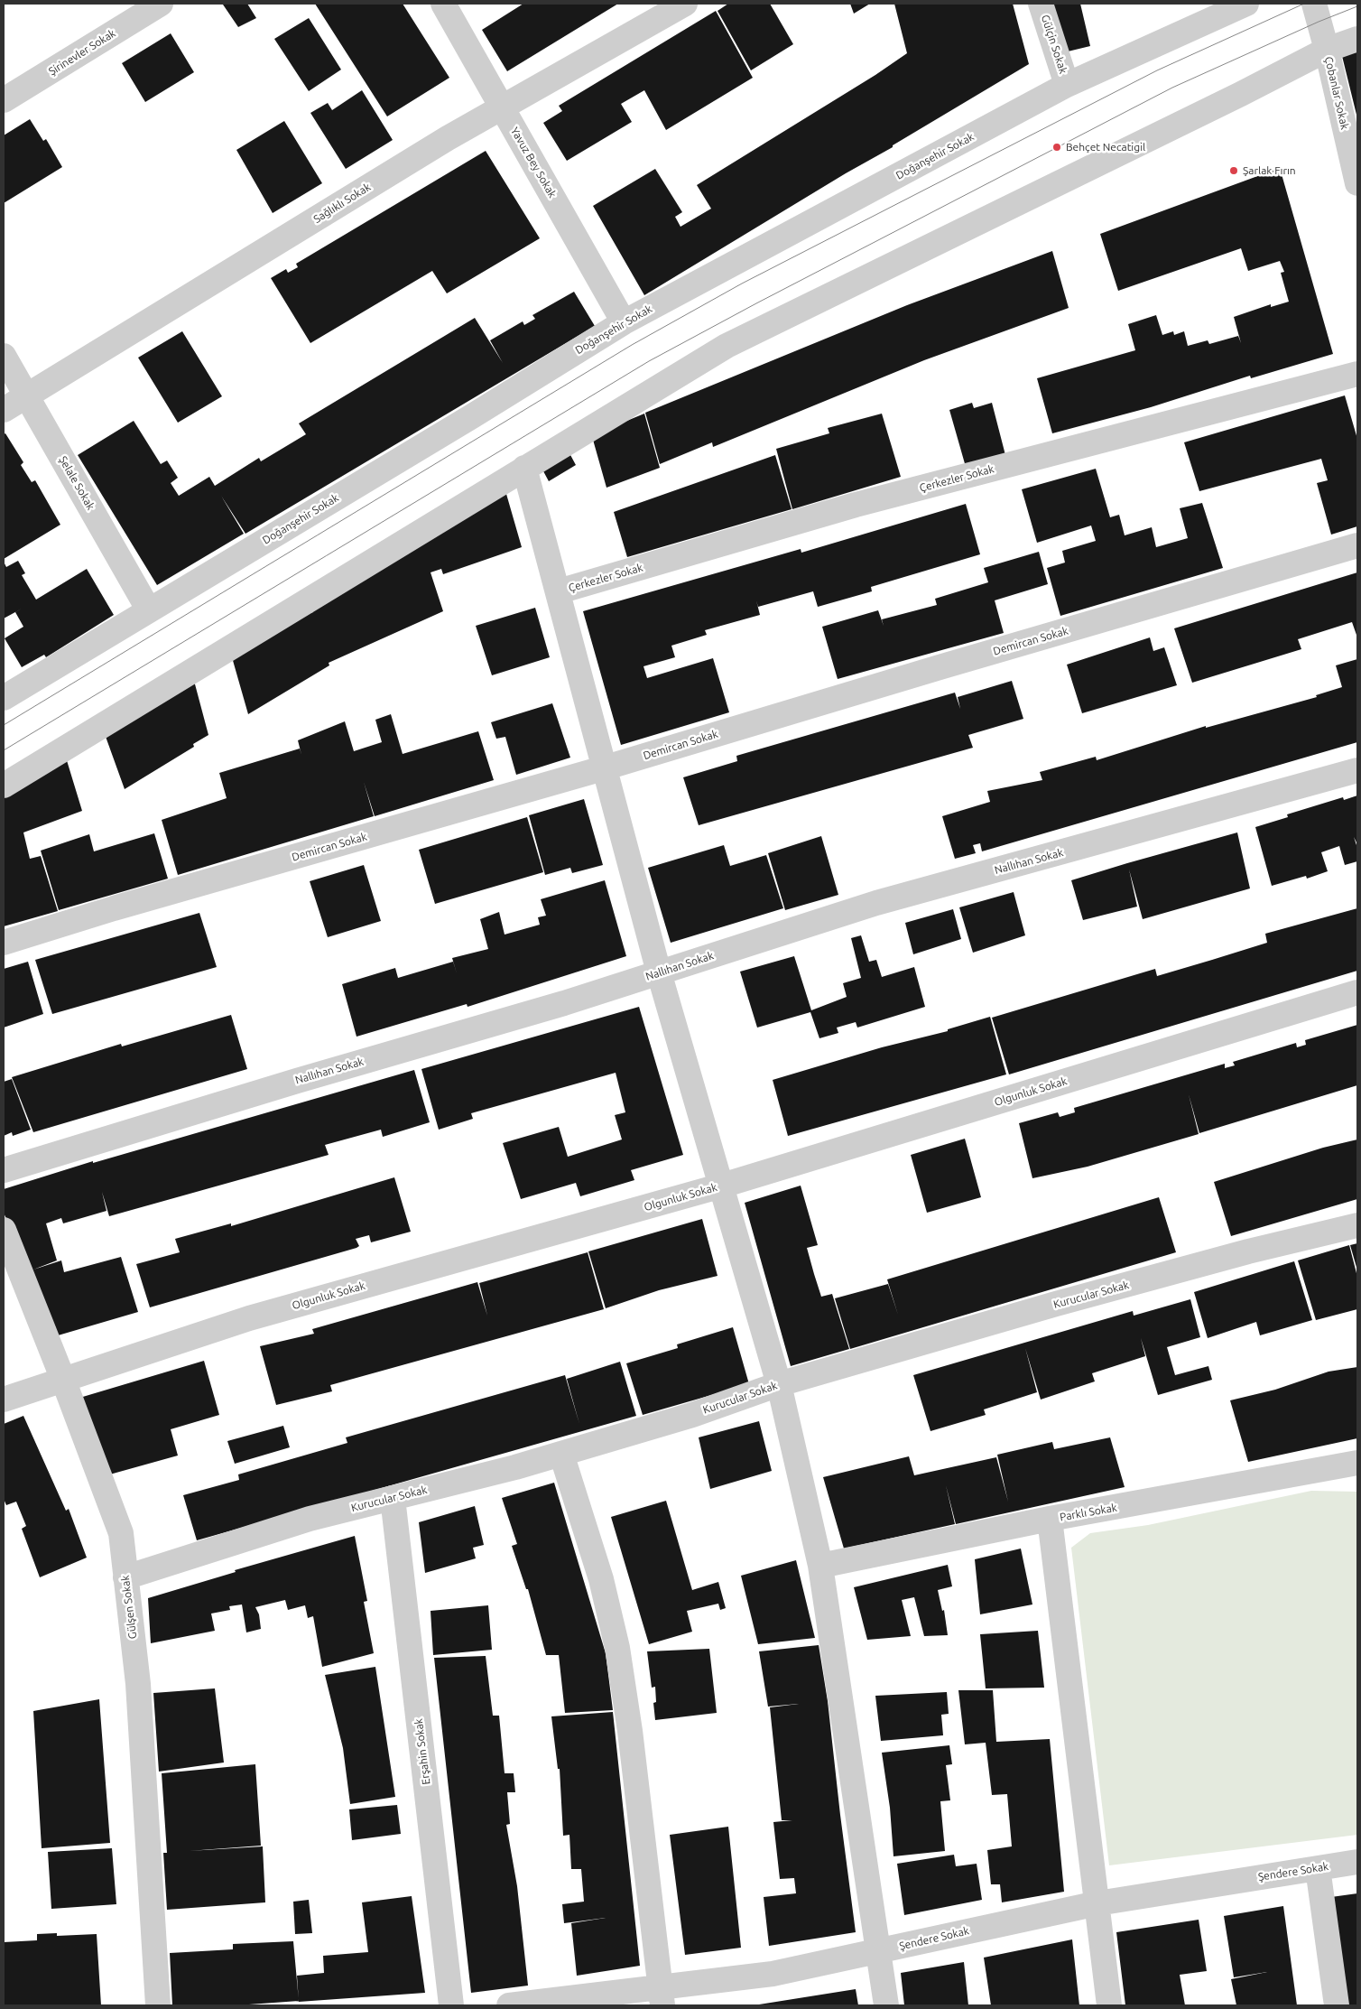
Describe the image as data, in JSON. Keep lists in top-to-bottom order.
{
  "streets": {
    "street": [
      "Gülçin Sokak",
      "Şirinevler Sokak",
      "Çobanlar Sokak",
      "Doğanşehir Sokak",
      "Yavuz Bey Sokak",
      "Sağlıklı Sokak",
      "Çerkezler Sokak",
      "Şelale Sokak",
      "Demircan Sokak",
      "Nallıhan Sokak",
      "Olgunluk Sokak",
      "Kurucular Sokak",
      "Parklı Sokak",
      "Gülşen Sokak",
      "Erşahin Sokak",
      "Şendere Sokak"
    ]
  },
  "crossings": [
    ["Gülçin Sokak", "Doğanşehir Sokak"],
    ["Doğanşehir Sokak", "Yavuz Bey Sokak"],
    ["Doğanşehir Sokak", "Şelale Sokak"],
    ["Yavuz Bey Sokak", "Sağlıklı Sokak"],
    ["Sağlıklı Sokak", "Şelale Sokak"],
    ["Olgunluk Sokak", "Gülşen Sokak"],
    ["Kurucular Sokak", "Gülşen Sokak"],
    ["Kurucular Sokak", "Erşahin Sokak"]
  ],
  "places": ["Behçet Necatigil", "Şarlak Fırın"]
}
